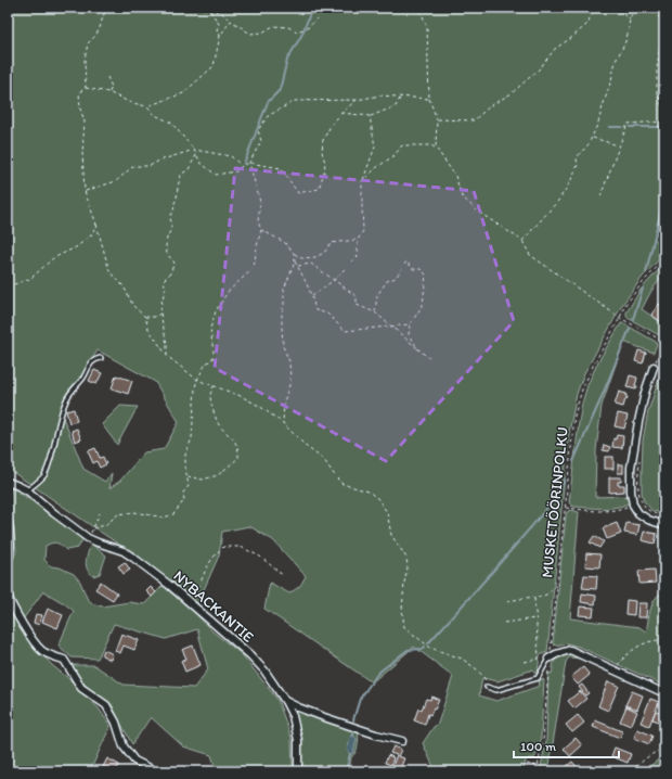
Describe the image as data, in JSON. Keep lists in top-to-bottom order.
{
  "streets": {
    "street": ["NYBACKANTIE"],
    "path": ["MUSKETÖÖRINPOLKU"]
  },
  "scale_bar": "100 m"
}
